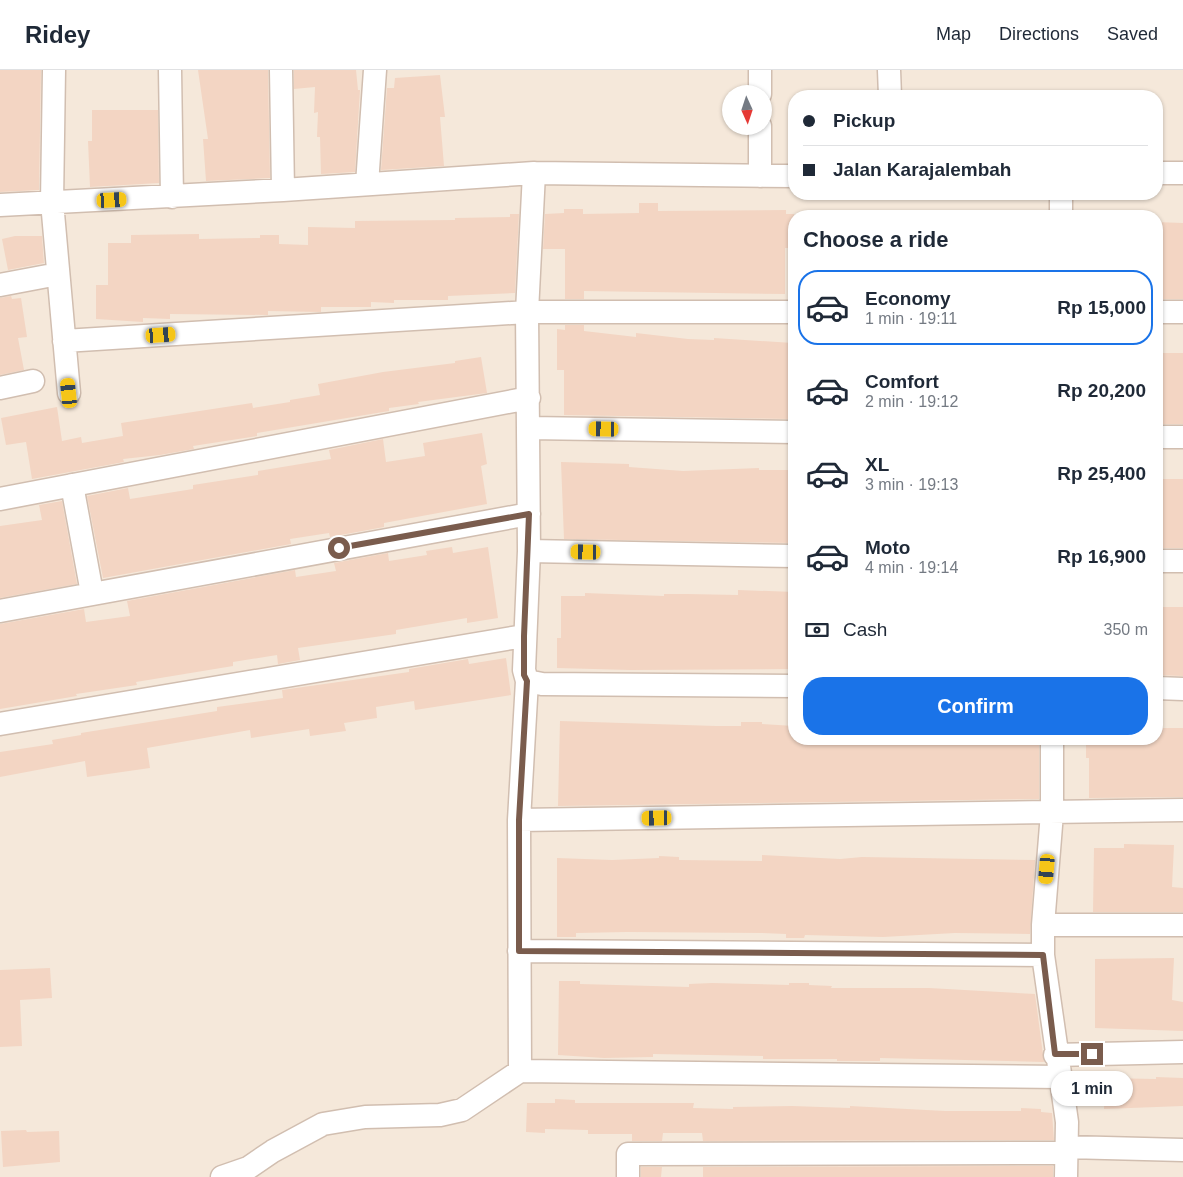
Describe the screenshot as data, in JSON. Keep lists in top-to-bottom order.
{
  "north": "bottom",
  "page": {
    "header": "Ridey",
    "nav": ["Map", "Directions", "Saved"],
    "banner": ["Pickup", "Jalan Karajalembah"],
    "heading": "Choose a ride",
    "list": [
      {
        "name": "Economy",
        "note": "1 min · 19:11",
        "value": "Rp 15,000"
      },
      {
        "name": "Comfort",
        "note": "2 min · 19:12",
        "value": "Rp 20,200"
      },
      {
        "name": "XL",
        "note": "3 min · 19:13",
        "value": "Rp 25,400"
      },
      {
        "name": "Moto",
        "note": "4 min · 19:14",
        "value": "Rp 16,900"
      }
    ],
    "pay": ["Cash", "350 m"],
    "buttons": "Confirm",
    "bubble": "1 min"
  }
}
